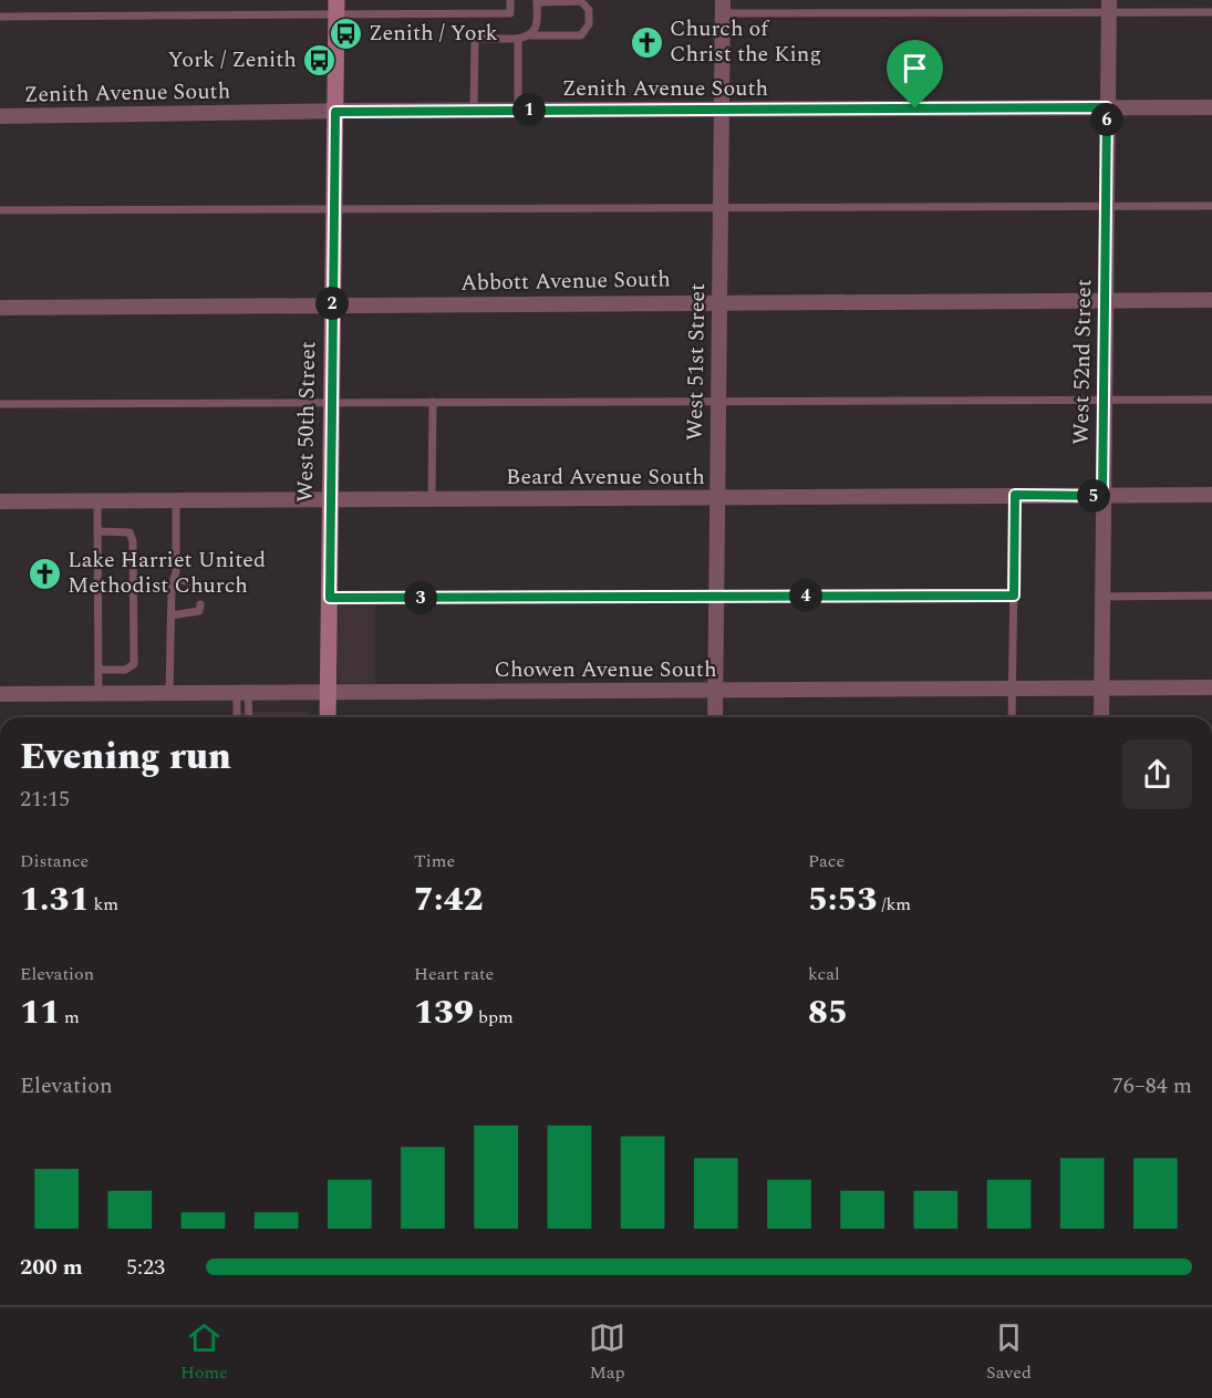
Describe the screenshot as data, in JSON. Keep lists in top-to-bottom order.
{
  "streets": {
    "main road": ["West 50th Street"],
    "street": [
      "Zenith Avenue South",
      "Abbott Avenue South",
      "West 51st Street",
      "West 52nd Street",
      "Beard Avenue South",
      "Chowen Avenue South"
    ]
  },
  "crossings": [
    ["Zenith Avenue South", "West 51st Street"],
    ["Zenith Avenue South", "West 52nd Street"],
    ["Zenith Avenue South", "West 50th Street"],
    ["Abbott Avenue South", "West 51st Street"],
    ["Abbott Avenue South", "West 52nd Street"],
    ["Abbott Avenue South", "West 50th Street"],
    ["West 51st Street", "Beard Avenue South"],
    ["West 51st Street", "Chowen Avenue South"],
    ["West 52nd Street", "Beard Avenue South"],
    ["West 52nd Street", "Chowen Avenue South"],
    ["West 50th Street", "Beard Avenue South"],
    ["West 50th Street", "Chowen Avenue South"]
  ],
  "places": {
    "bus stop": ["Zenith / York", "York / Zenith"],
    "church": ["Church of Christ the King", "Lake Harriet United Methodist Church"]
  },
  "page": {
    "pins": [
      "1",
      "6",
      "2",
      "5",
      "4",
      "3"
    ],
    "heading": ["Evening run", "21:15"],
    "stats": [
      ["Distance", "1.31 km"],
      ["Time", "7:42"],
      ["Pace", "5:53 /km"],
      ["Elevation", "11 m"],
      ["Heart rate", "139 bpm"],
      ["kcal", "85"]
    ],
    "chart": ["Elevation", "76–84 m"],
    "list": [
      {
        "name": "200 m",
        "note": "5:23"
      }
    ],
    "tabs": ["Home", "Map", "Saved"]
  }
}
